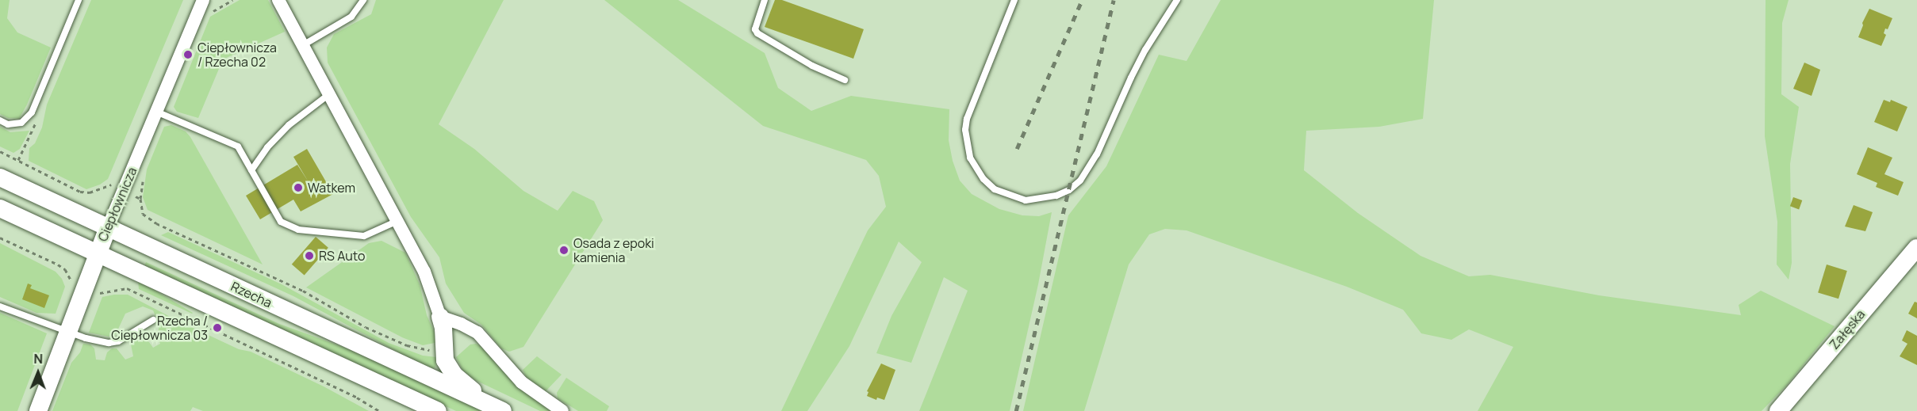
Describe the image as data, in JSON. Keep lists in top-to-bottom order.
{
  "streets": {
    "main road": ["Ciepłownicza", "Rzecha", "Załęska"]
  },
  "crossings": [
    ["Ciepłownicza", "Rzecha"]
  ],
  "places": [
    "Ciepłownicza / Rzecha 02",
    "Watkem",
    "Osada z epoki kamienia",
    "RS Auto",
    "Rzecha / Ciepłownicza 03"
  ],
  "north": "top"
}
